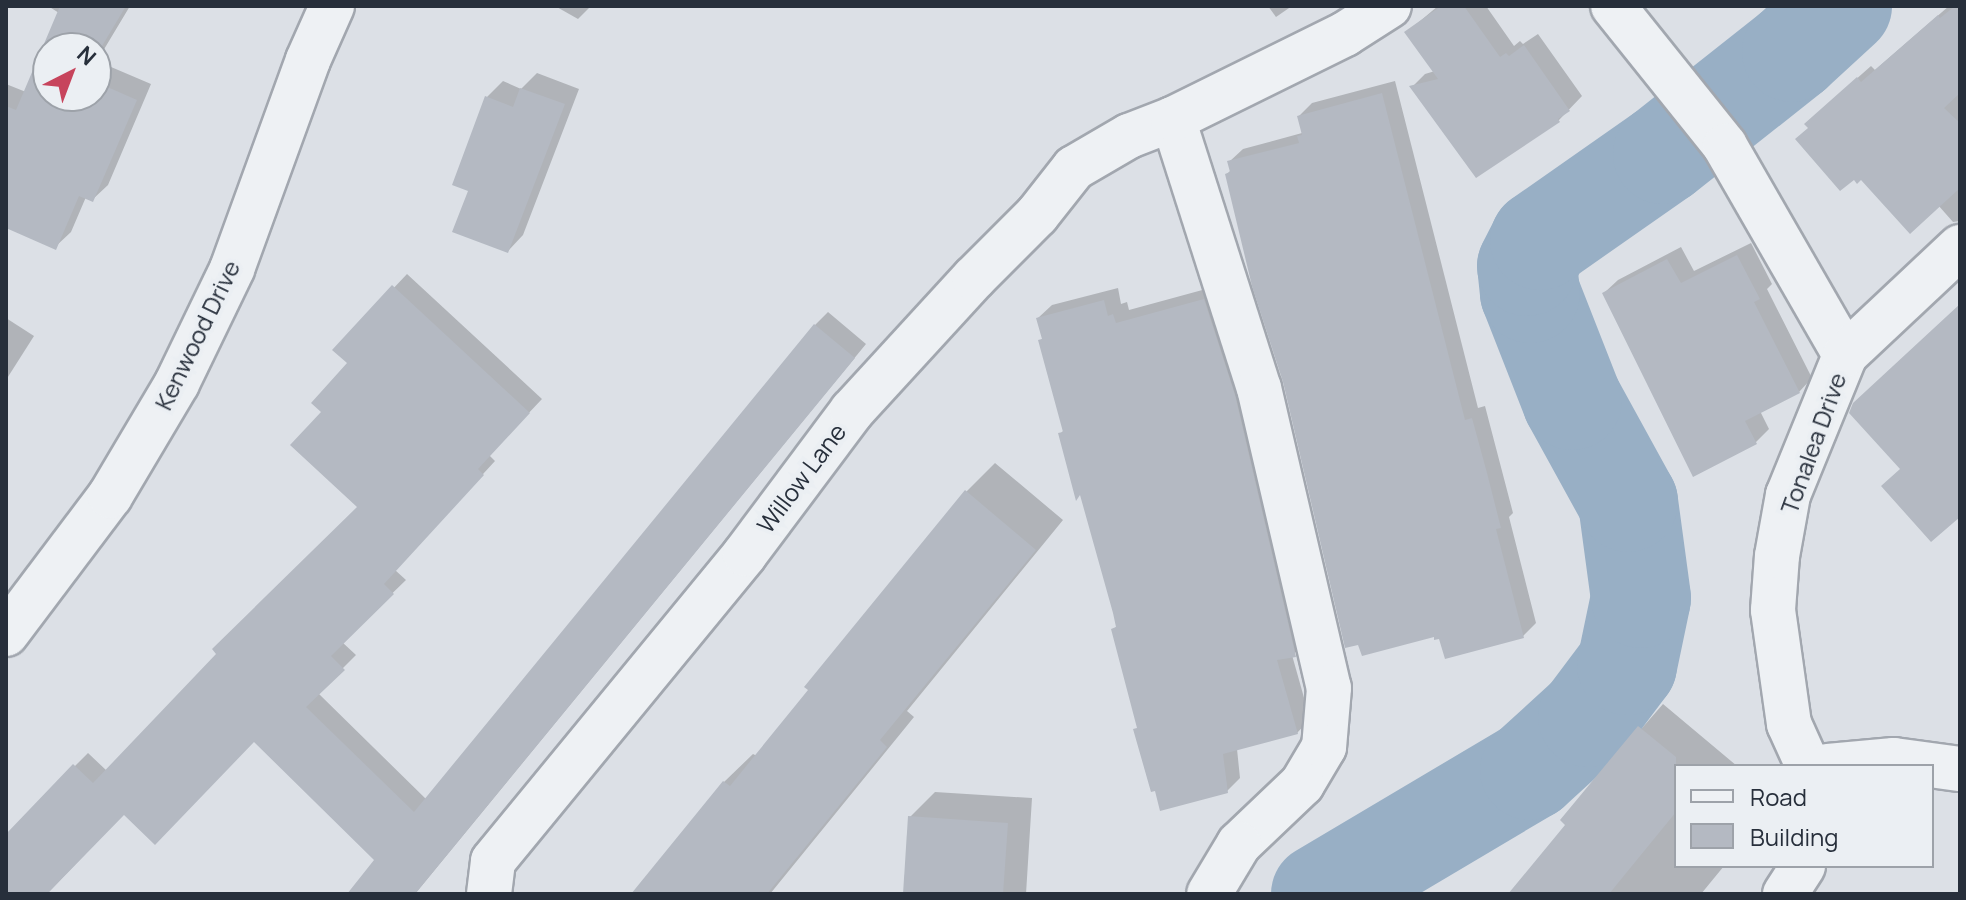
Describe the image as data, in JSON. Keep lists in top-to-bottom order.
{
  "streets": {
    "street": ["Kenwood Drive", "Tonalea Drive", "Willow Lane"]
  },
  "legend": ["Road", "Building"],
  "north": "top right"
}
